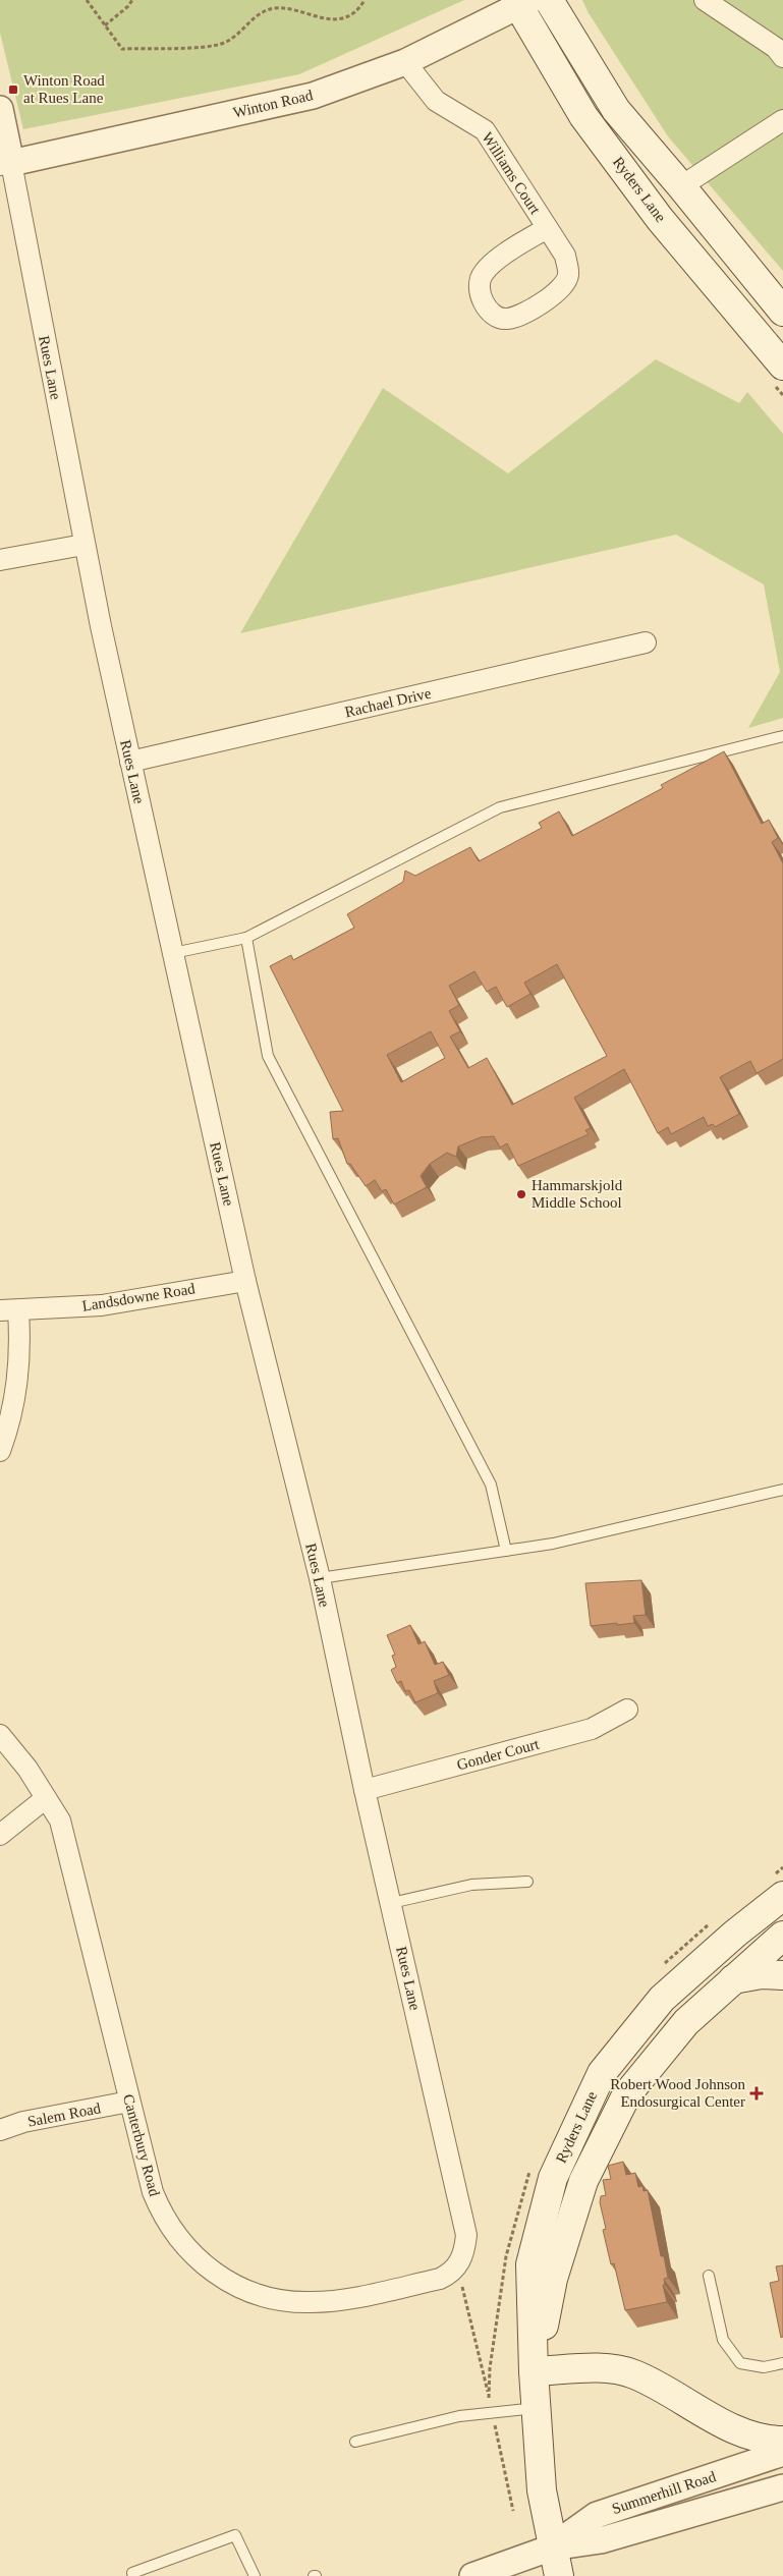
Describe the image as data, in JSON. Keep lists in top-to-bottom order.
{
  "streets": {
    "main road": ["Ryders Lane"],
    "street": [
      "Winton Road",
      "Williams Court",
      "Rues Lane",
      "Rachael Drive",
      "Landsdowne Road",
      "Gonder Court",
      "Salem Road",
      "Canterbury Road",
      "Summerhill Road"
    ]
  },
  "crossings": [
    ["Winton Road", "Williams Court"],
    ["Winton Road", "Ryders Lane"],
    ["Winton Road", "Rues Lane"],
    ["Ryders Lane", "Summerhill Road"],
    ["Rues Lane", "Rachael Drive"],
    ["Rues Lane", "Landsdowne Road"],
    ["Rues Lane", "Gonder Court"],
    ["Rues Lane", "Canterbury Road"],
    ["Salem Road", "Canterbury Road"]
  ],
  "places": {
    "transit": ["Winton Road at Rues Lane"],
    "other": ["Hammarskjold Middle School"],
    "health": ["Robert Wood Johnson Endosurgical Center"]
  }
}
